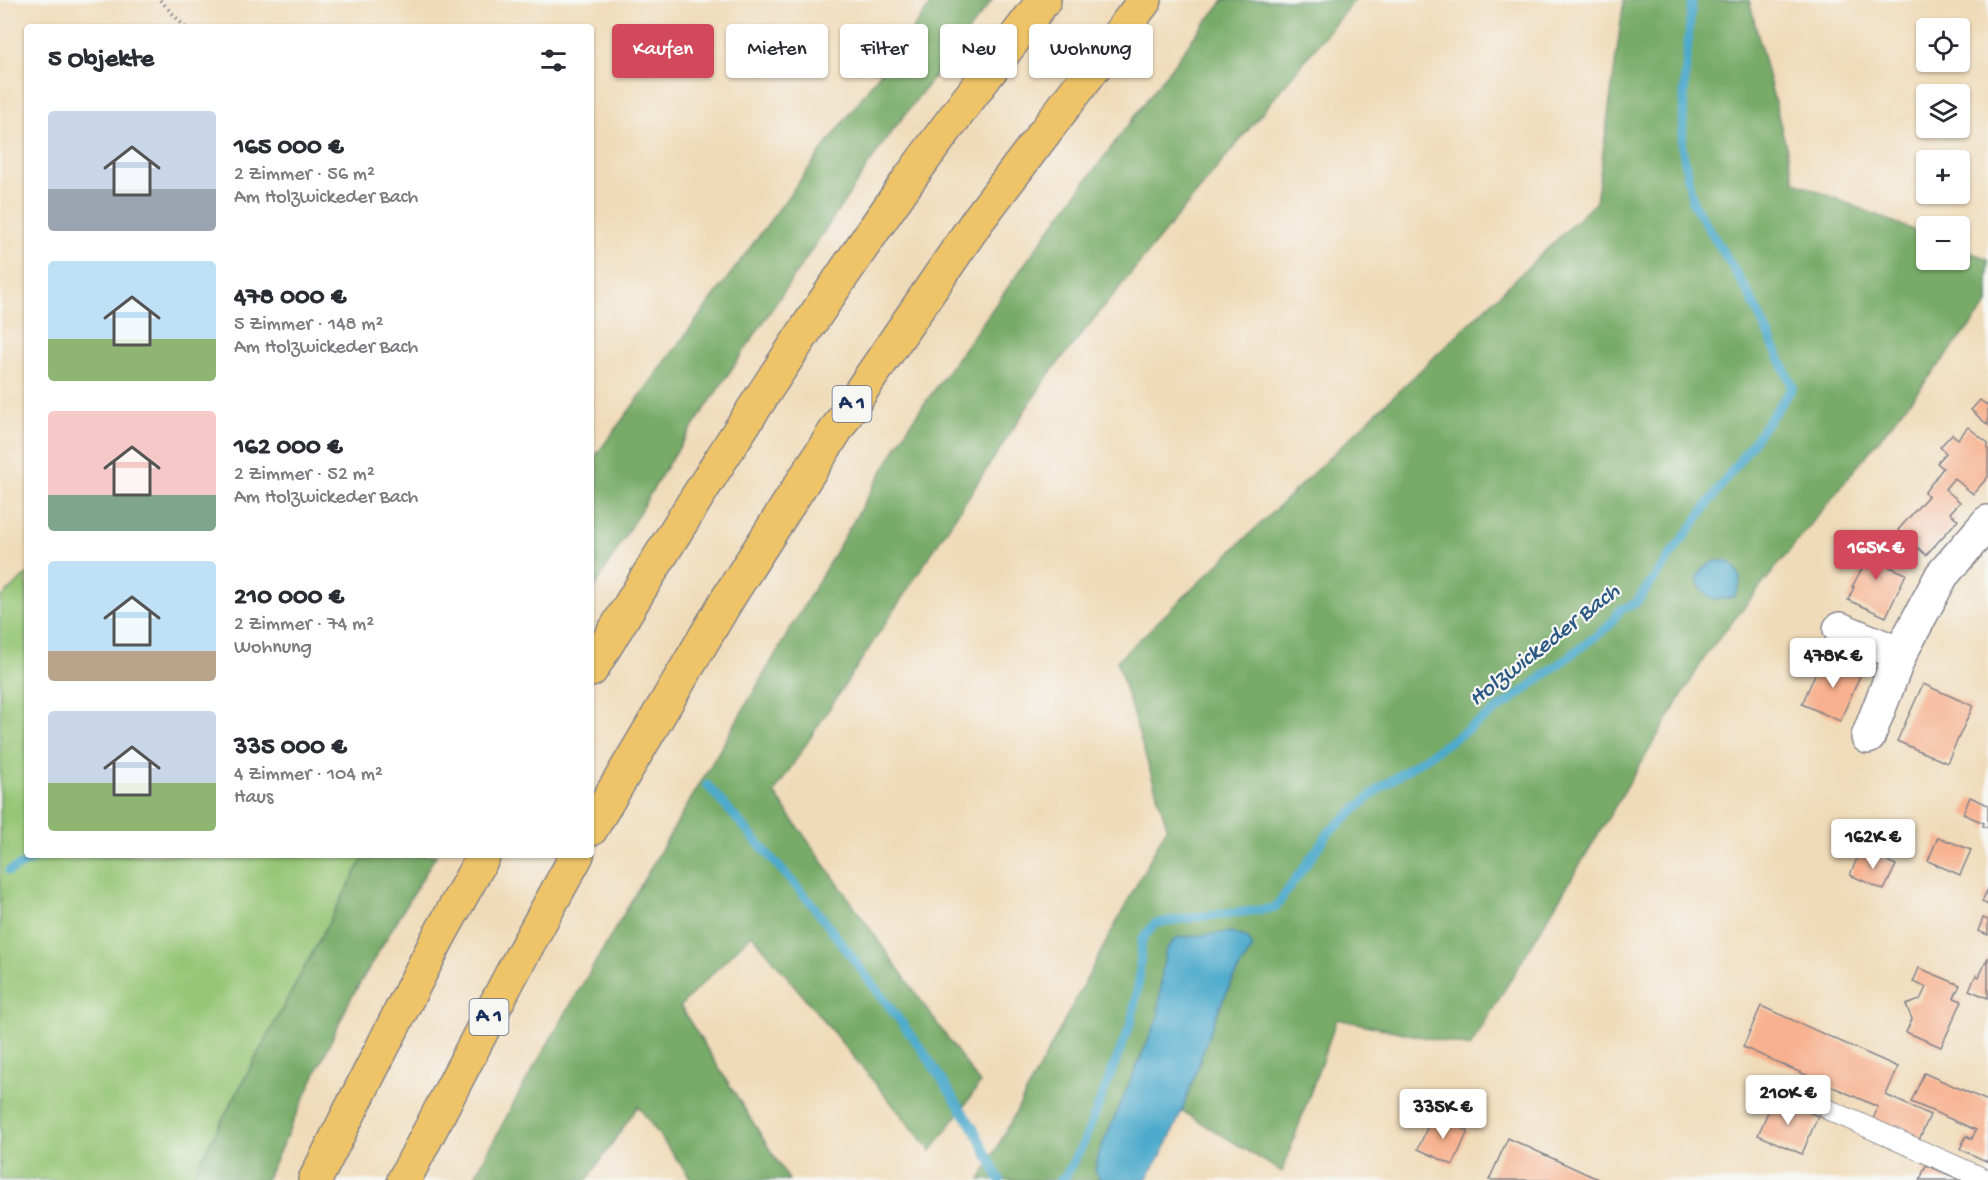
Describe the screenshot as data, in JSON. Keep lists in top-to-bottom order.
{
  "streets": {
    "highway": ["A 1"]
  },
  "water": ["Holzwickeder Bach"],
  "page": {
    "map_buttons": ["+", "−"],
    "chip": [
      "Kaufen",
      "Mieten",
      "Filter",
      "Neu",
      "Wohnung"
    ],
    "heading": "5 Objekte",
    "list": [
      {
        "name": "165 000 €",
        "note": "2 Zimmer · 56 m² · Am Holzwickeder Bach"
      },
      {
        "name": "478 000 €",
        "note": "5 Zimmer · 148 m² · Am Holzwickeder Bach"
      },
      {
        "name": "162 000 €",
        "note": "2 Zimmer · 52 m² · Am Holzwickeder Bach"
      },
      {
        "name": "210 000 €",
        "note": "2 Zimmer · 74 m² · Wohnung"
      },
      {
        "name": "335 000 €",
        "note": "4 Zimmer · 104 m² · Haus"
      }
    ],
    "price": [
      "165K €",
      "478K €",
      "162K €",
      "210K €",
      "335K €"
    ]
  }
}
